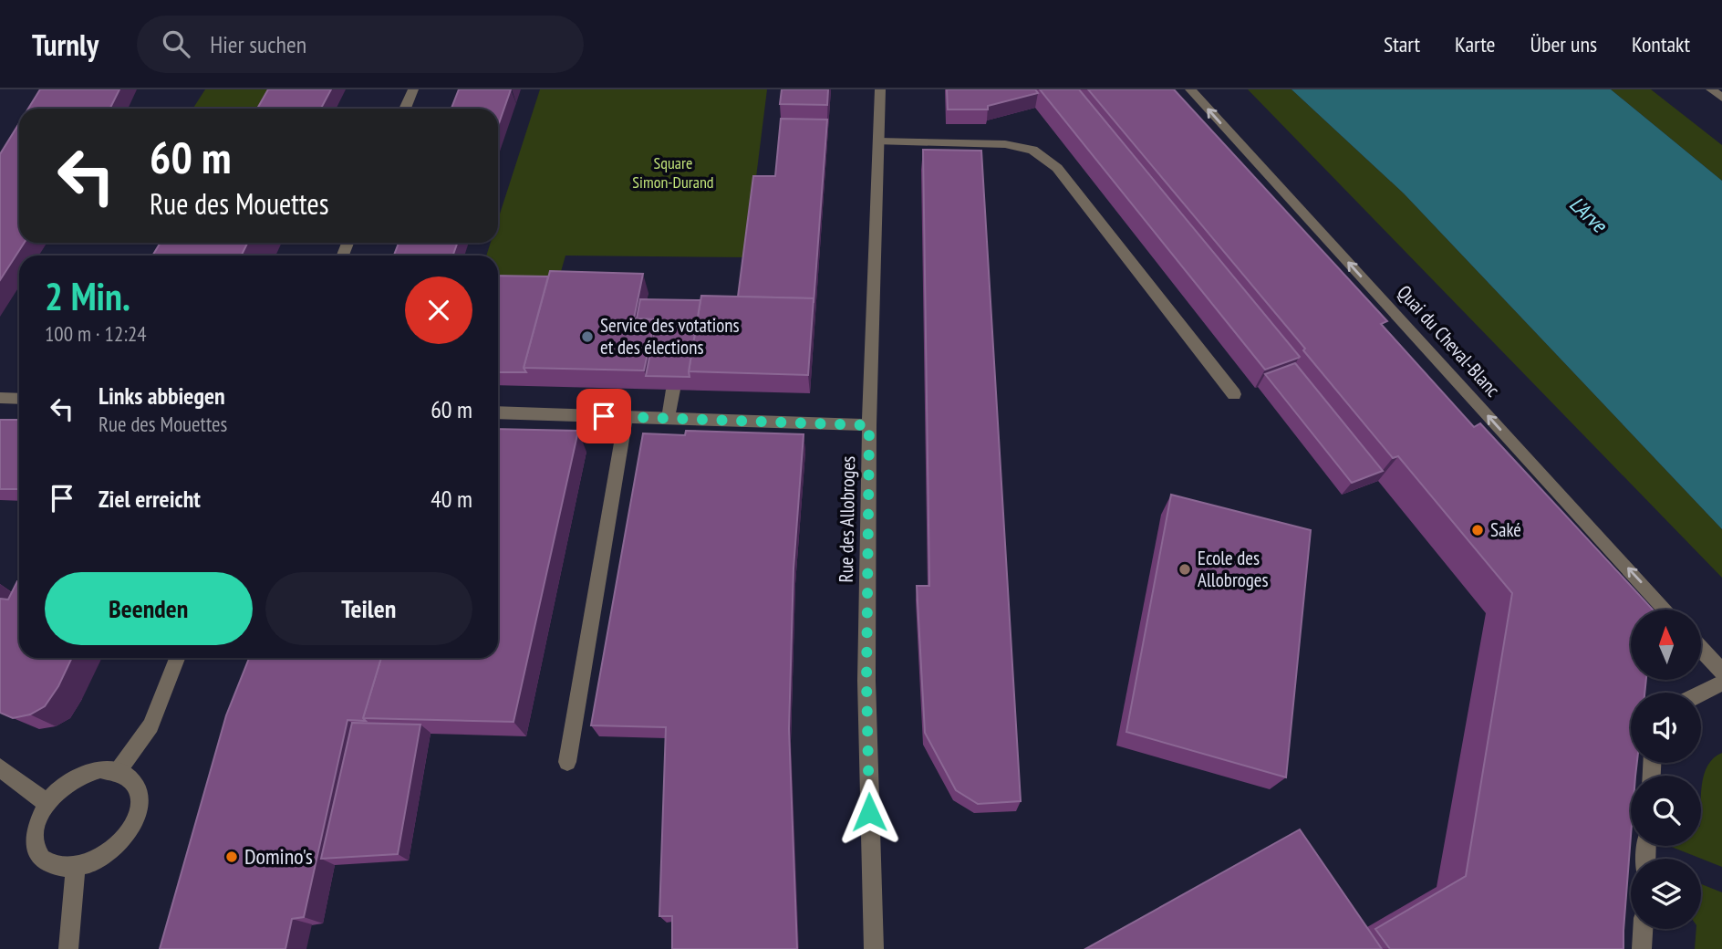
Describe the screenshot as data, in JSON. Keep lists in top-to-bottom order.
{
  "streets": {
    "street": ["Quai du Cheval-Blanc", "Rue des Allobroges"]
  },
  "one_way": ["Quai du Cheval-Blanc"],
  "water": ["L'Arve"],
  "parks": ["Square Simon-Durand"],
  "places": [
    "Service des votations et des élections",
    "Saké",
    "Ecole des Allobroges",
    "Domino's"
  ],
  "north": "top",
  "page": {
    "header": "Turnly",
    "search": "Hier suchen",
    "nav": [
      "Start",
      "Karte",
      "Über uns",
      "Kontakt"
    ],
    "turn": ["60 m", "Rue des Mouettes"],
    "heading": ["2 Min.", "100 m · 12:24"],
    "list": [
      {
        "name": "Links abbiegen",
        "note": "Rue des Mouettes",
        "value": "60 m"
      },
      {
        "name": "Ziel erreicht",
        "value": "40 m"
      }
    ],
    "buttons": ["Beenden", "Teilen"]
  }
}
